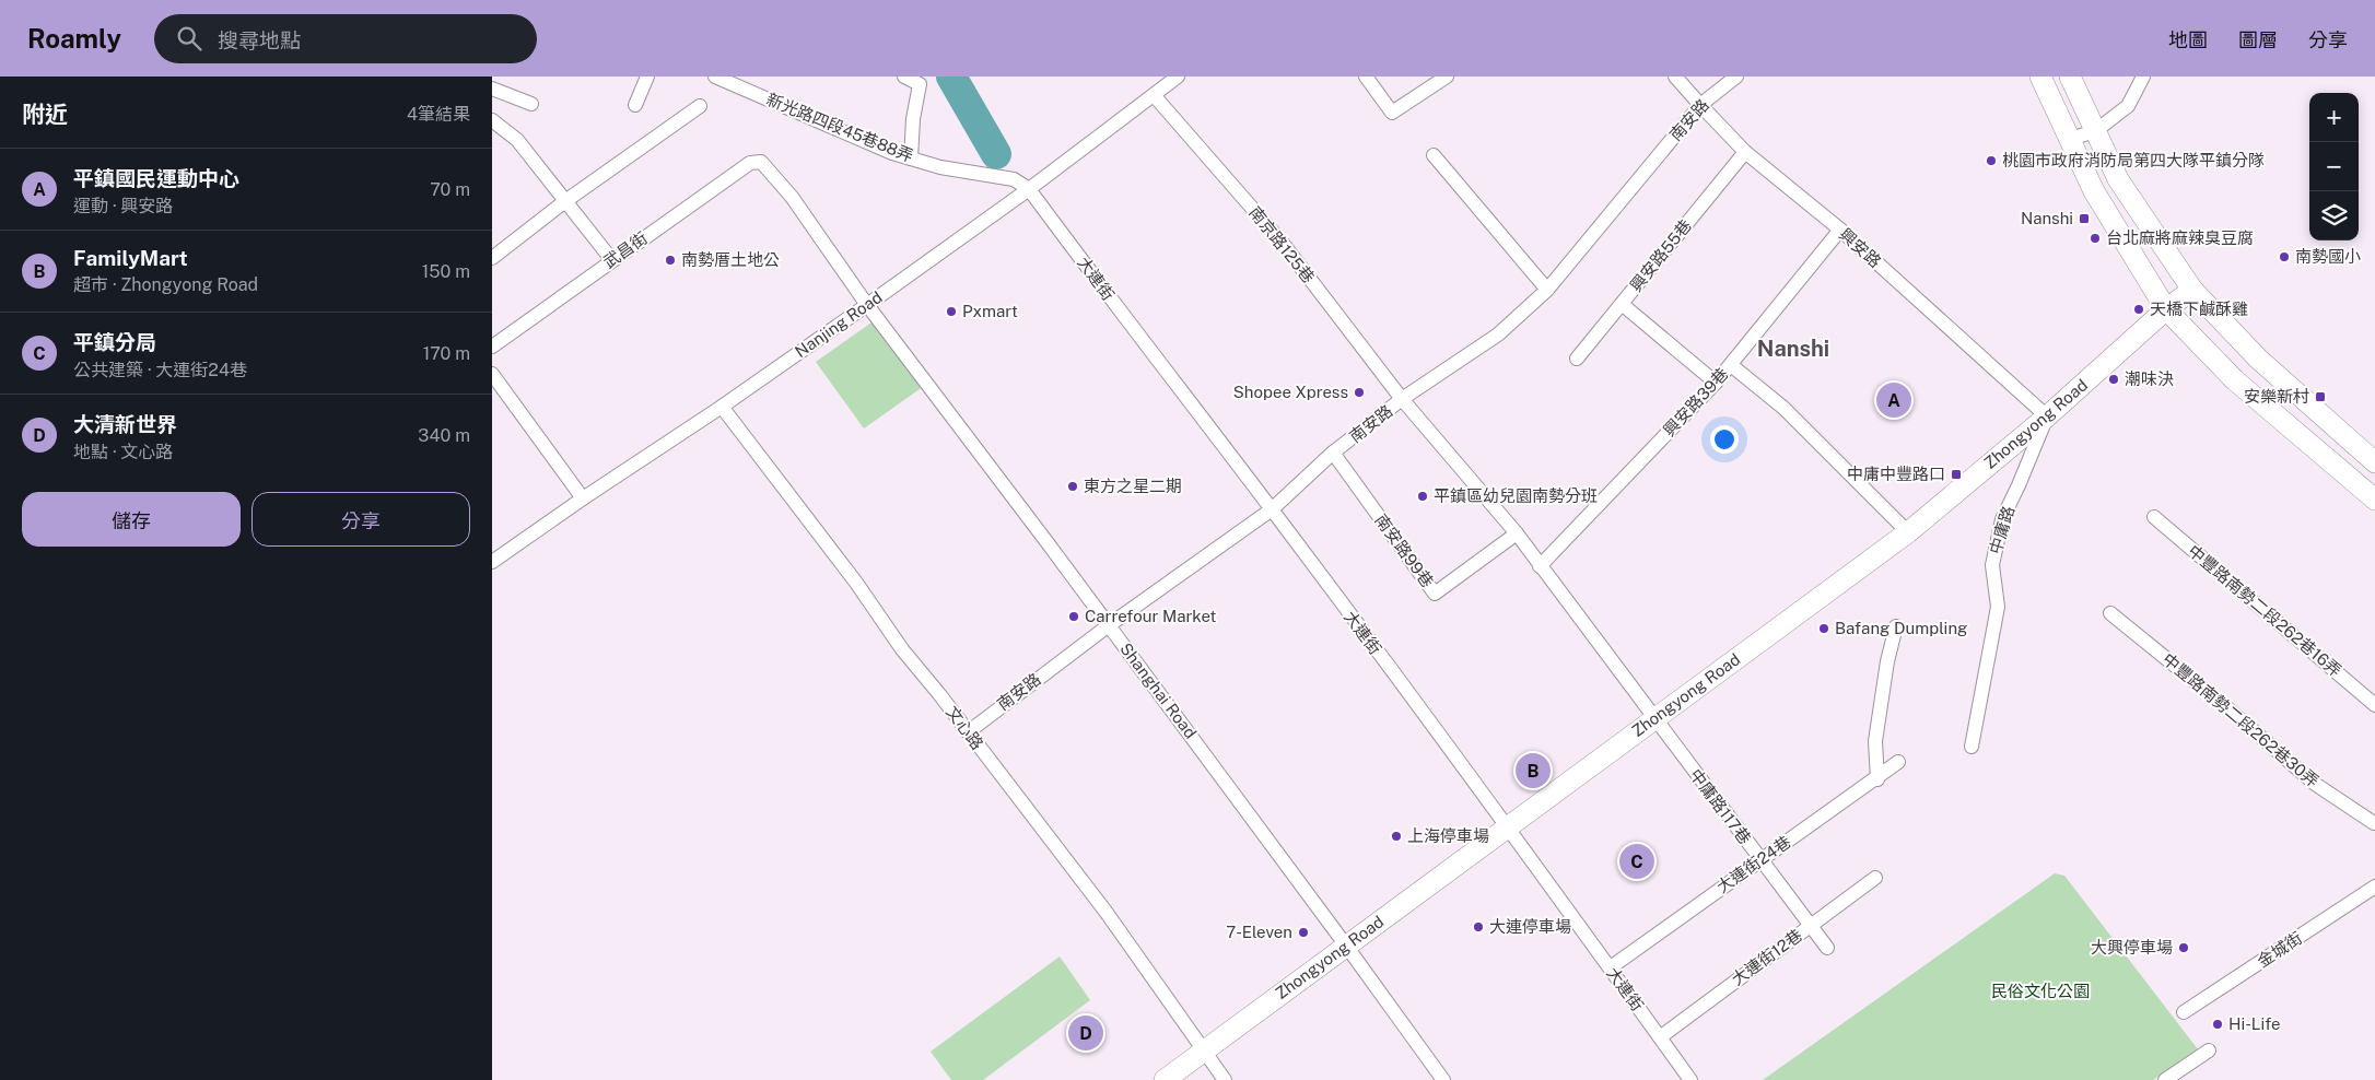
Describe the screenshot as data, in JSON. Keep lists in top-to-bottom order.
{
  "streets": {
    "street": [
      "南安路",
      "新光路四段45巷88弄",
      "南京路125巷",
      "興安路",
      "武昌街",
      "興安路55巷",
      "大連街",
      "Nanjing Road",
      "興安路39巷",
      "Zhongyong Road",
      "中庸路",
      "南安路99巷",
      "中豐路南勢二段262巷16弄",
      "Shanghai Road",
      "中豐路南勢二段262巷30弄",
      "文心路",
      "中庸路117巷",
      "大連街24巷",
      "金城街",
      "大連街12巷"
    ]
  },
  "crossings": [
    ["南安路", "南京路125巷"],
    ["南安路", "興安路"],
    ["南安路", "大連街"],
    ["南安路", "南安路99巷"],
    ["南安路", "Shanghai Road"],
    ["南安路", "文心路"],
    ["新光路四段45巷88弄", "大連街"],
    ["新光路四段45巷88弄", "Nanjing Road"],
    ["南京路125巷", "Nanjing Road"],
    ["南京路125巷", "興安路39巷"],
    ["南京路125巷", "南安路99巷"],
    ["南京路125巷", "中庸路117巷"],
    ["興安路", "興安路55巷"],
    ["興安路", "興安路39巷"],
    ["興安路", "Zhongyong Road"],
    ["興安路", "中庸路"],
    ["武昌街", "Shanghai Road"],
    ["大連街", "Nanjing Road"],
    ["大連街", "Zhongyong Road"],
    ["大連街", "大連街24巷"],
    ["大連街", "大連街12巷"],
    ["Nanjing Road", "Shanghai Road"],
    ["Nanjing Road", "文心路"],
    ["興安路39巷", "中庸路117巷"],
    ["Zhongyong Road", "中庸路"],
    ["Zhongyong Road", "Shanghai Road"],
    ["Zhongyong Road", "文心路"],
    ["Zhongyong Road", "中庸路117巷"],
    ["中庸路117巷", "大連街24巷"],
    ["中庸路117巷", "大連街12巷"]
  ],
  "districts": ["Nanshi"],
  "parks": ["民俗文化公園"],
  "places": {
    "other": [
      "桃園市政府消防局第四大隊平鎮分隊",
      "台北麻將麻辣臭豆腐",
      "南勢國小",
      "南勢厝土地公",
      "天橋下鹹酥雞",
      "Pxmart",
      "潮味決",
      "Shopee Xpress",
      "東方之星二期",
      "平鎮區幼兒園南勢分班",
      "Carrefour Market",
      "Bafang Dumpling",
      "上海停車場",
      "大連停車場",
      "7-Eleven",
      "大興停車場",
      "Hi-Life"
    ],
    "transit": ["Nanshi", "安樂新村", "中庸中豐路口"]
  },
  "page": {
    "header": "Roamly",
    "search": "搜尋地點",
    "nav": ["地圖", "圖層", "分享"],
    "heading": ["附近", "4筆結果"],
    "map_buttons": ["+", "−"],
    "list": [
      {
        "mark": "A",
        "name": "平鎮國民運動中心",
        "note": "運動 · 興安路",
        "value": "70 m"
      },
      {
        "mark": "B",
        "name": "FamilyMart",
        "note": "超市 · Zhongyong Road",
        "value": "150 m"
      },
      {
        "mark": "C",
        "name": "平鎮分局",
        "note": "公共建築 · 大連街24巷",
        "value": "170 m"
      },
      {
        "mark": "D",
        "name": "大清新世界",
        "note": "地點 · 文心路",
        "value": "340 m"
      }
    ],
    "pins": [
      "A",
      "B",
      "C",
      "D"
    ],
    "buttons": ["儲存", "分享"]
  }
}
